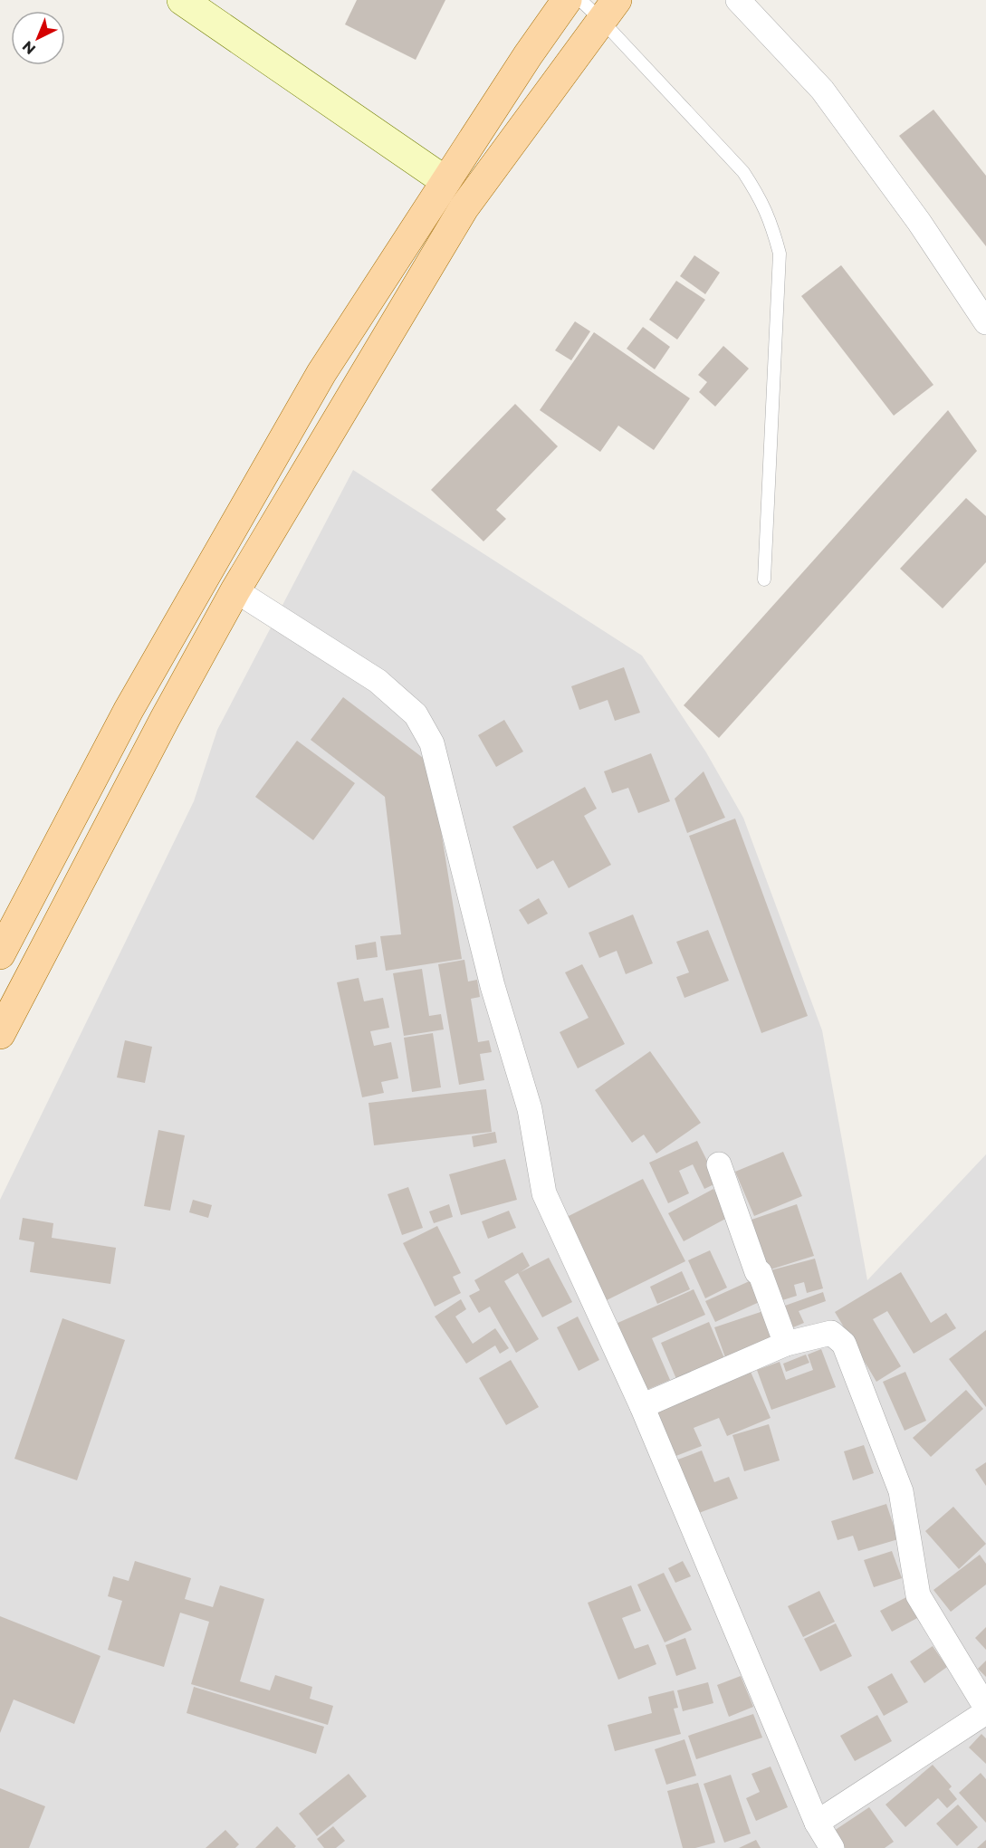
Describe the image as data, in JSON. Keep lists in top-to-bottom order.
{
  "north": "bottom left"
}
